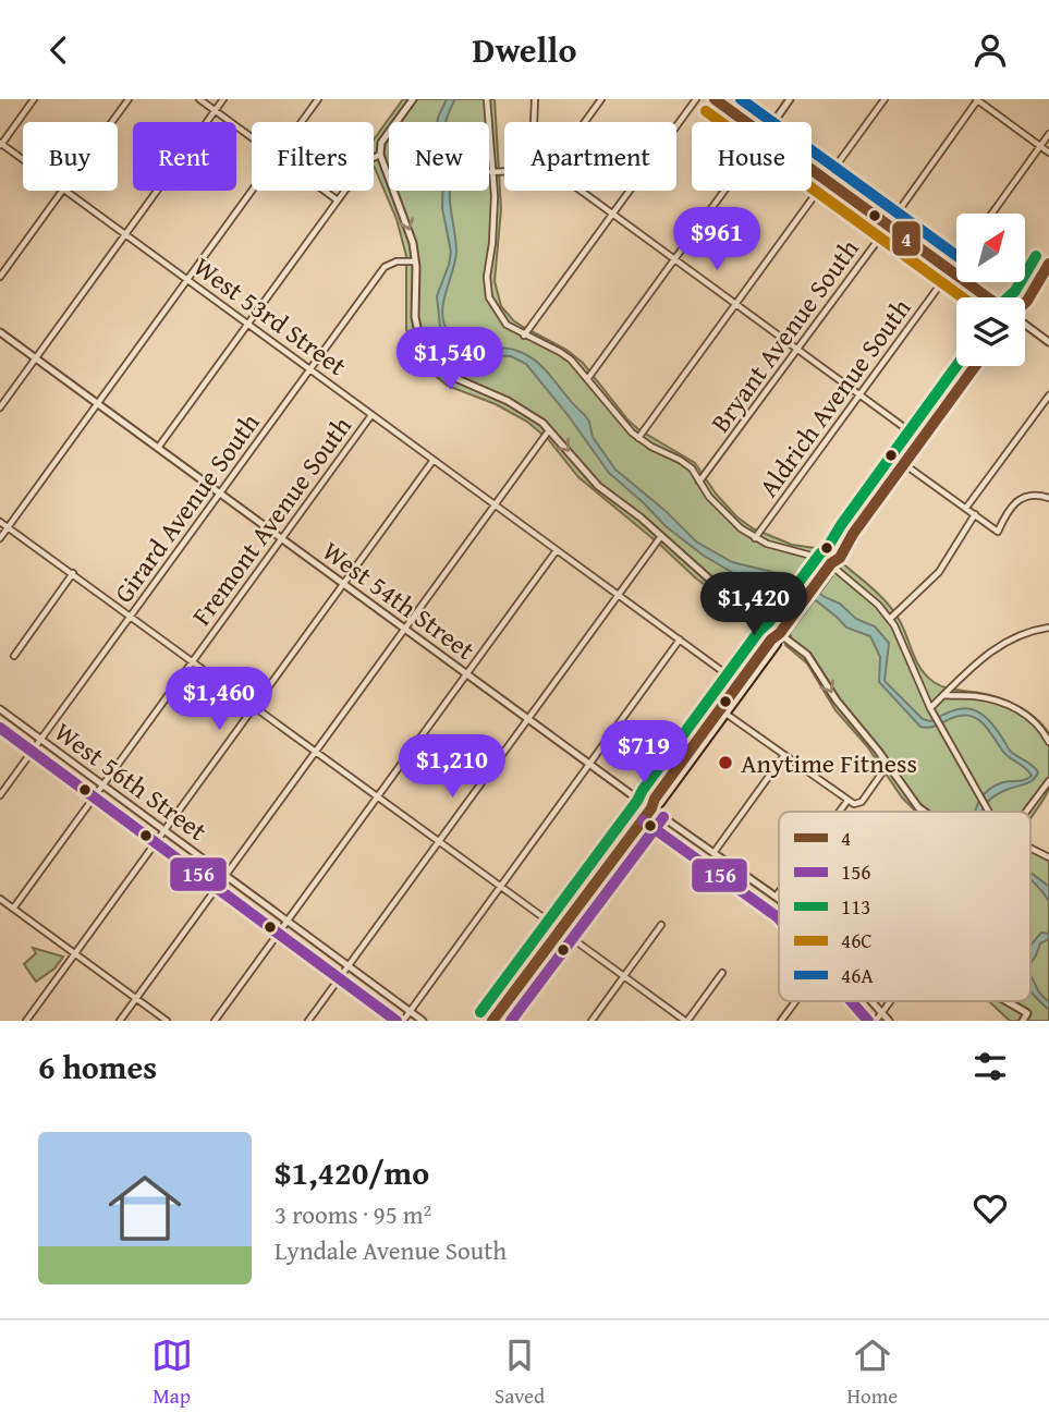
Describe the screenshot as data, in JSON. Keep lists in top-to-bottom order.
{
  "streets": {
    "street": [
      "West 53rd Street",
      "Bryant Avenue South",
      "Aldrich Avenue South",
      "Girard Avenue South",
      "Fremont Avenue South",
      "West 54th Street",
      "West 56th Street"
    ]
  },
  "crossings": [
    ["West 53rd Street", "Girard Avenue South"],
    ["West 53rd Street", "Fremont Avenue South"],
    ["Girard Avenue South", "West 54th Street"],
    ["Girard Avenue South", "West 56th Street"],
    ["Fremont Avenue South", "West 54th Street"],
    ["Fremont Avenue South", "West 56th Street"]
  ],
  "places": ["Anytime Fitness"],
  "lines": [
    "transit line 4",
    "transit line 46A",
    "transit line 46C",
    "transit line 113",
    "transit line 156"
  ],
  "legend": [
    "4",
    "156",
    "113",
    "46C",
    "46A"
  ],
  "north": "top right",
  "page": {
    "header": "Dwello",
    "chip": [
      "Buy",
      "Rent",
      "Filters",
      "New",
      "Apartment",
      "House"
    ],
    "price": [
      "$961",
      "$1,540",
      "$1,420",
      "$1,460",
      "$719",
      "$1,210"
    ],
    "heading": "6 homes",
    "list": [
      {
        "name": "$1,420/mo",
        "note": "3 rooms · 95 m² · Lyndale Avenue South"
      }
    ],
    "tabs": ["Map", "Saved", "Home"]
  }
}
